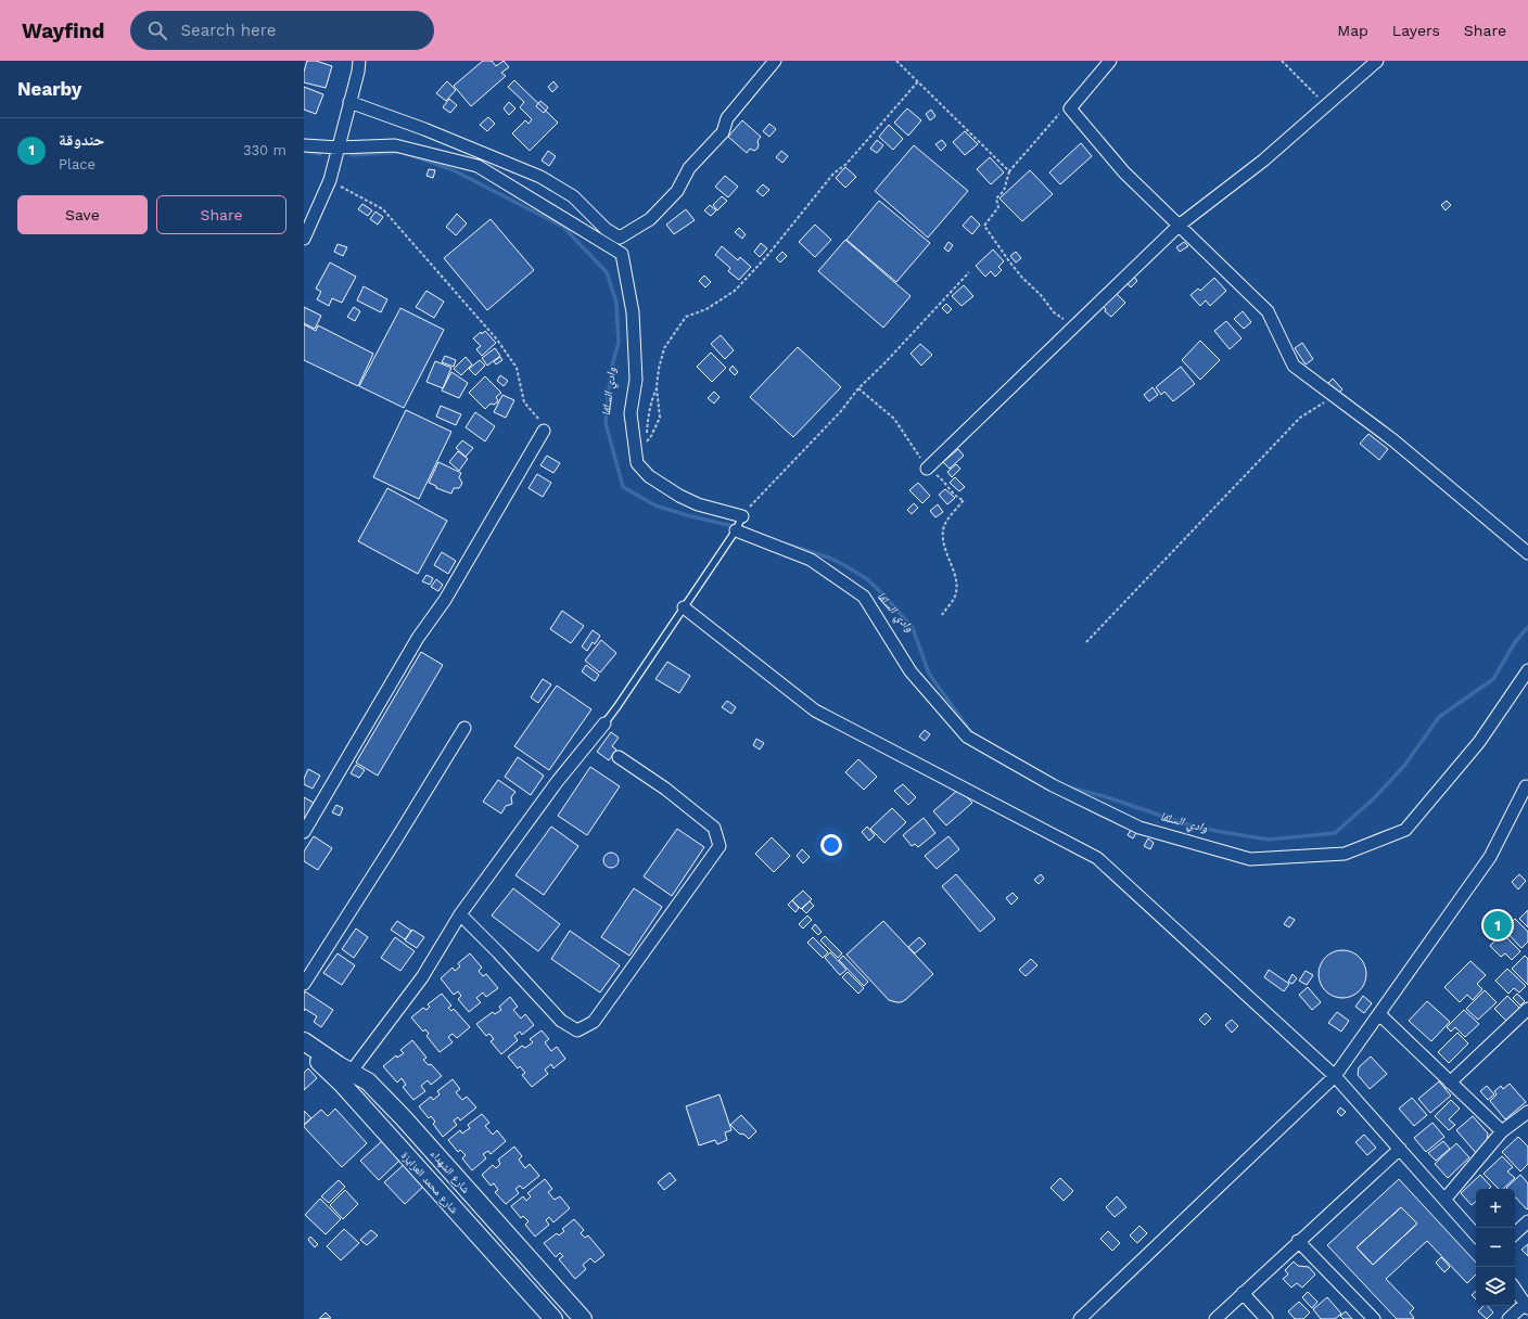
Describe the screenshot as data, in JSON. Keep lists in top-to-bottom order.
{
  "streets": {
    "main road": ["شارع الشهداء", "شارع محمد العزايزة"]
  },
  "crossings": [
    ["شارع الشهداء", "شارع محمد العزايزة"]
  ],
  "water": ["وادي السلقا"],
  "page": {
    "header": "Wayfind",
    "search": "Search here",
    "nav": ["Map", "Layers", "Share"],
    "heading": "Nearby",
    "list": [
      {
        "mark": "1",
        "name": "حندوقة",
        "note": "Place",
        "value": "330 m"
      }
    ],
    "buttons": ["Save", "Share"],
    "pins": "1",
    "map_buttons": ["+", "−"]
  }
}
